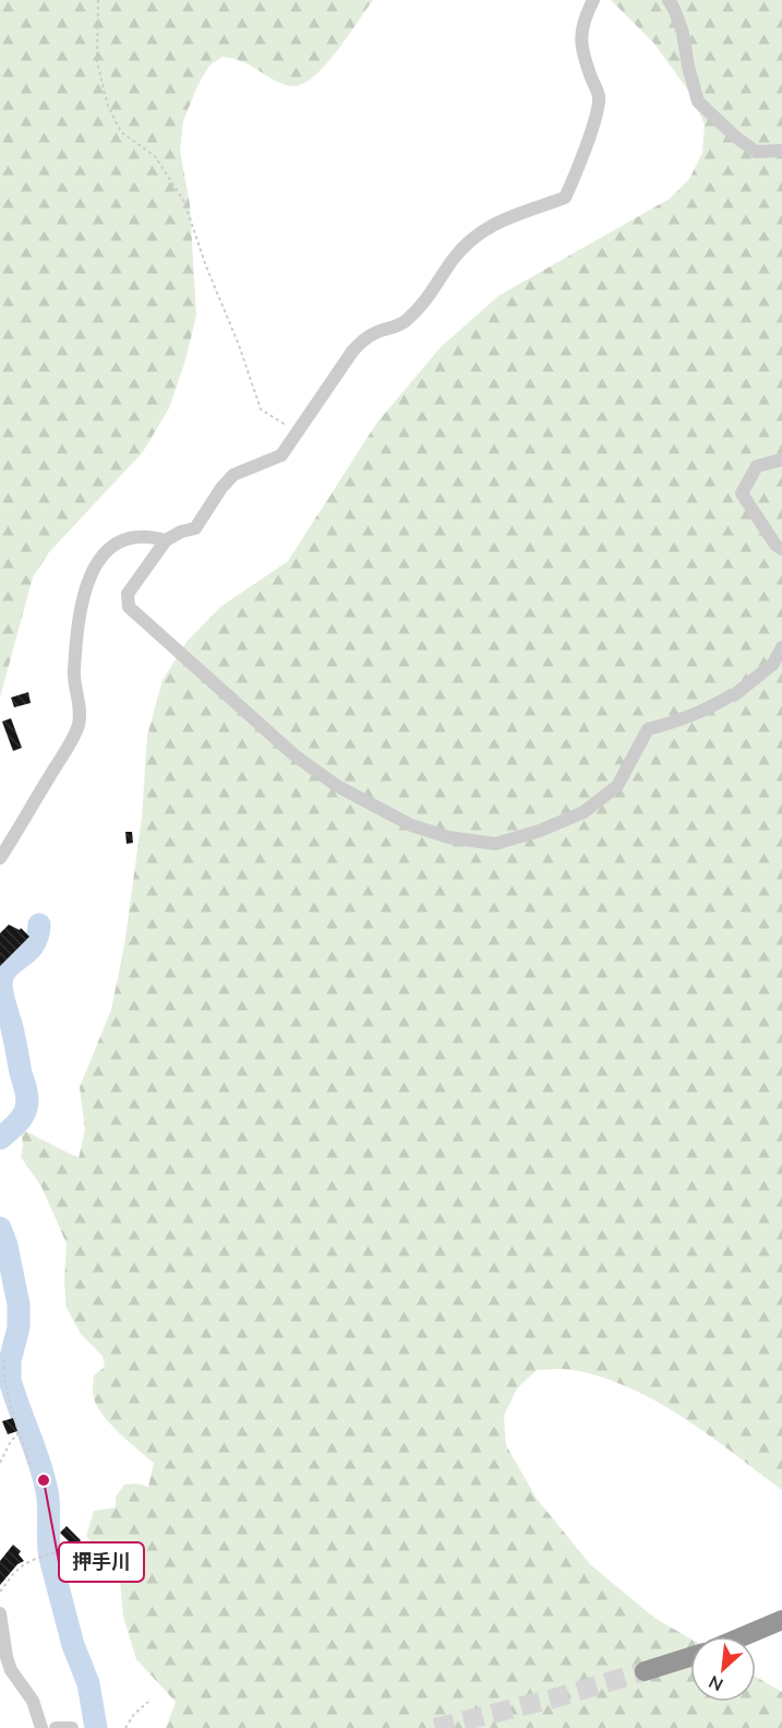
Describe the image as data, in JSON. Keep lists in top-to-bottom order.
{
  "places": ["押手川"],
  "north": "bottom left"
}
